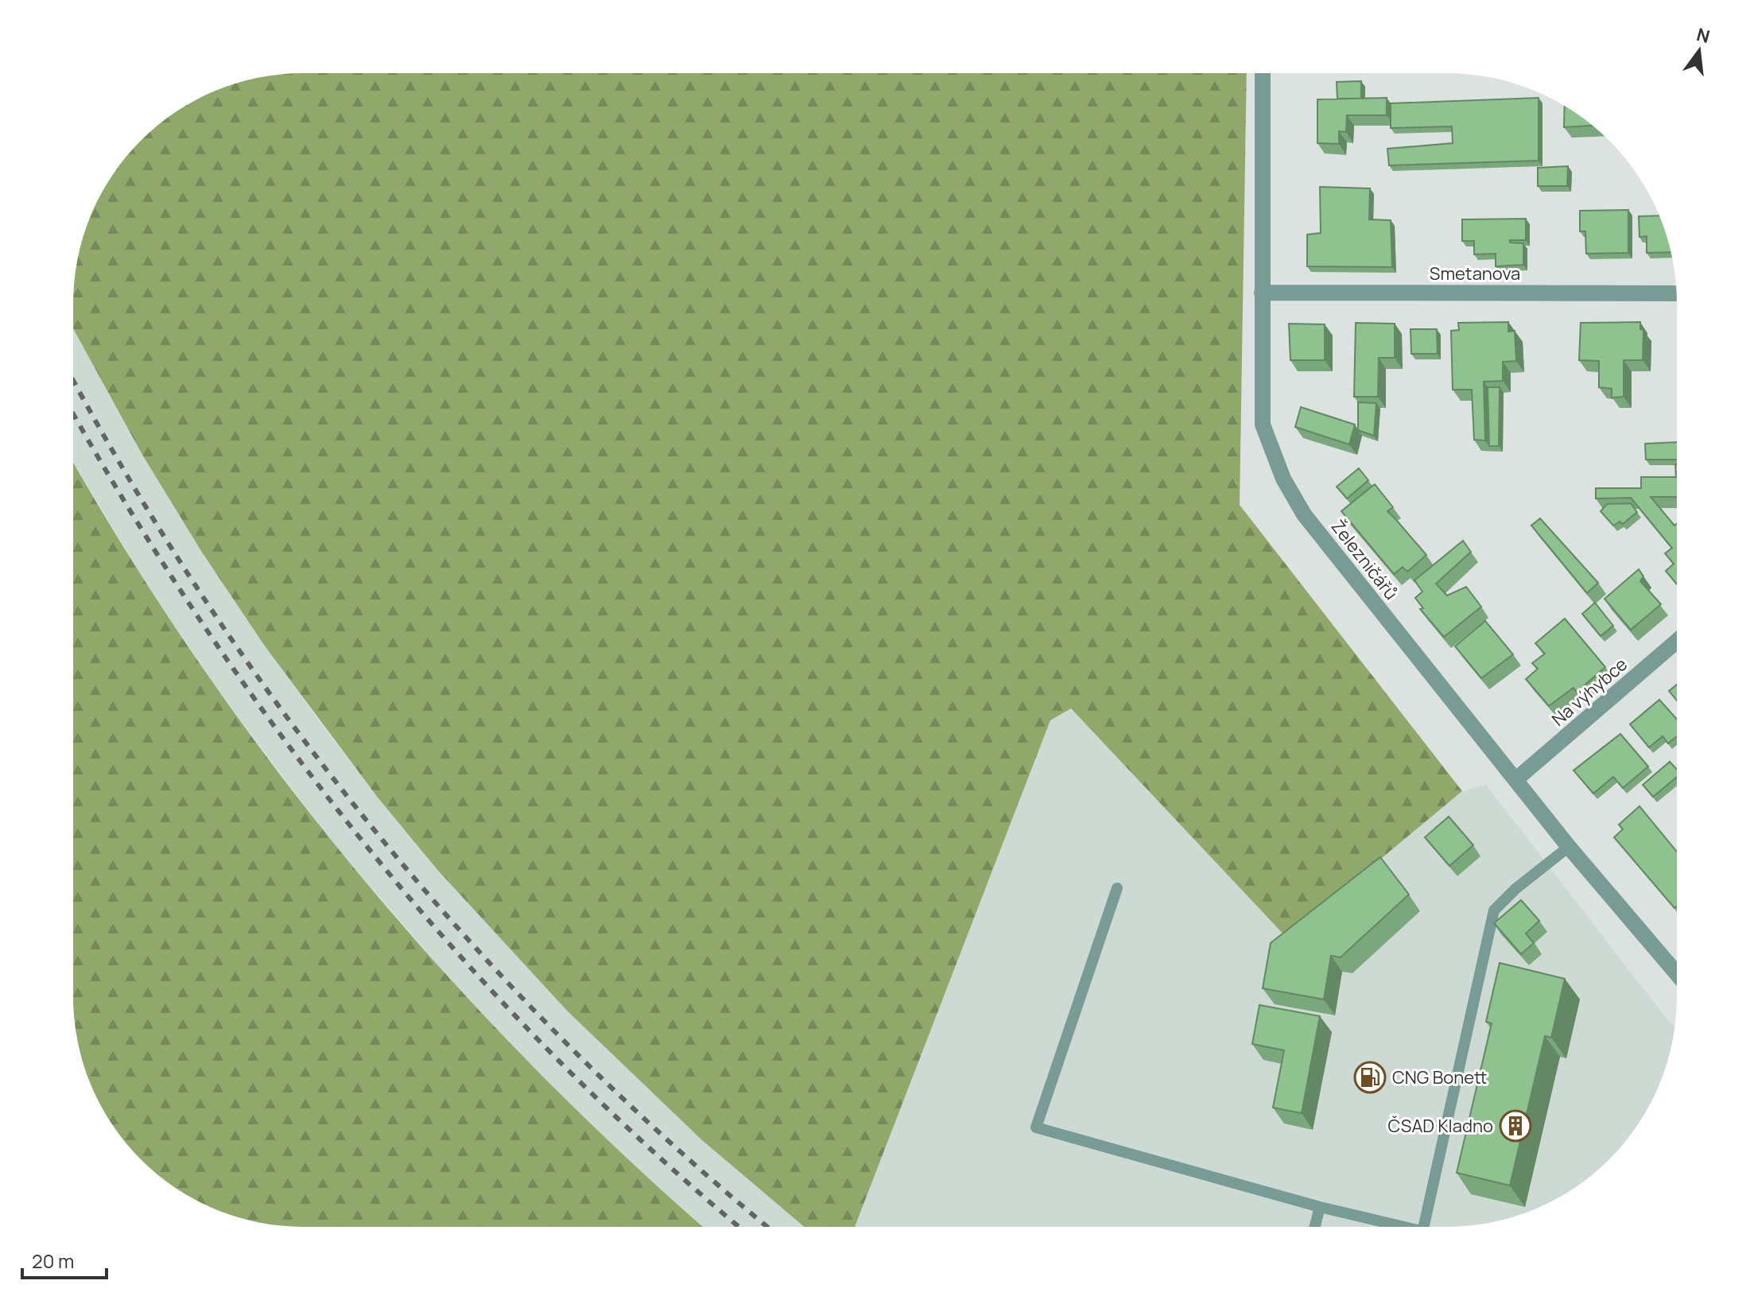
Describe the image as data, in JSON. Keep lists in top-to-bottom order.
{
  "streets": {
    "street": ["Smetanova", "Železničářů", "Na výhybce"]
  },
  "crossings": [
    ["Smetanova", "Železničářů"],
    ["Železničářů", "Na výhybce"]
  ],
  "places": {
    "fuel station": ["CNG Bonett"],
    "building": ["ČSAD Kladno"]
  },
  "scale_bar": "20 m",
  "north": "top"
}
